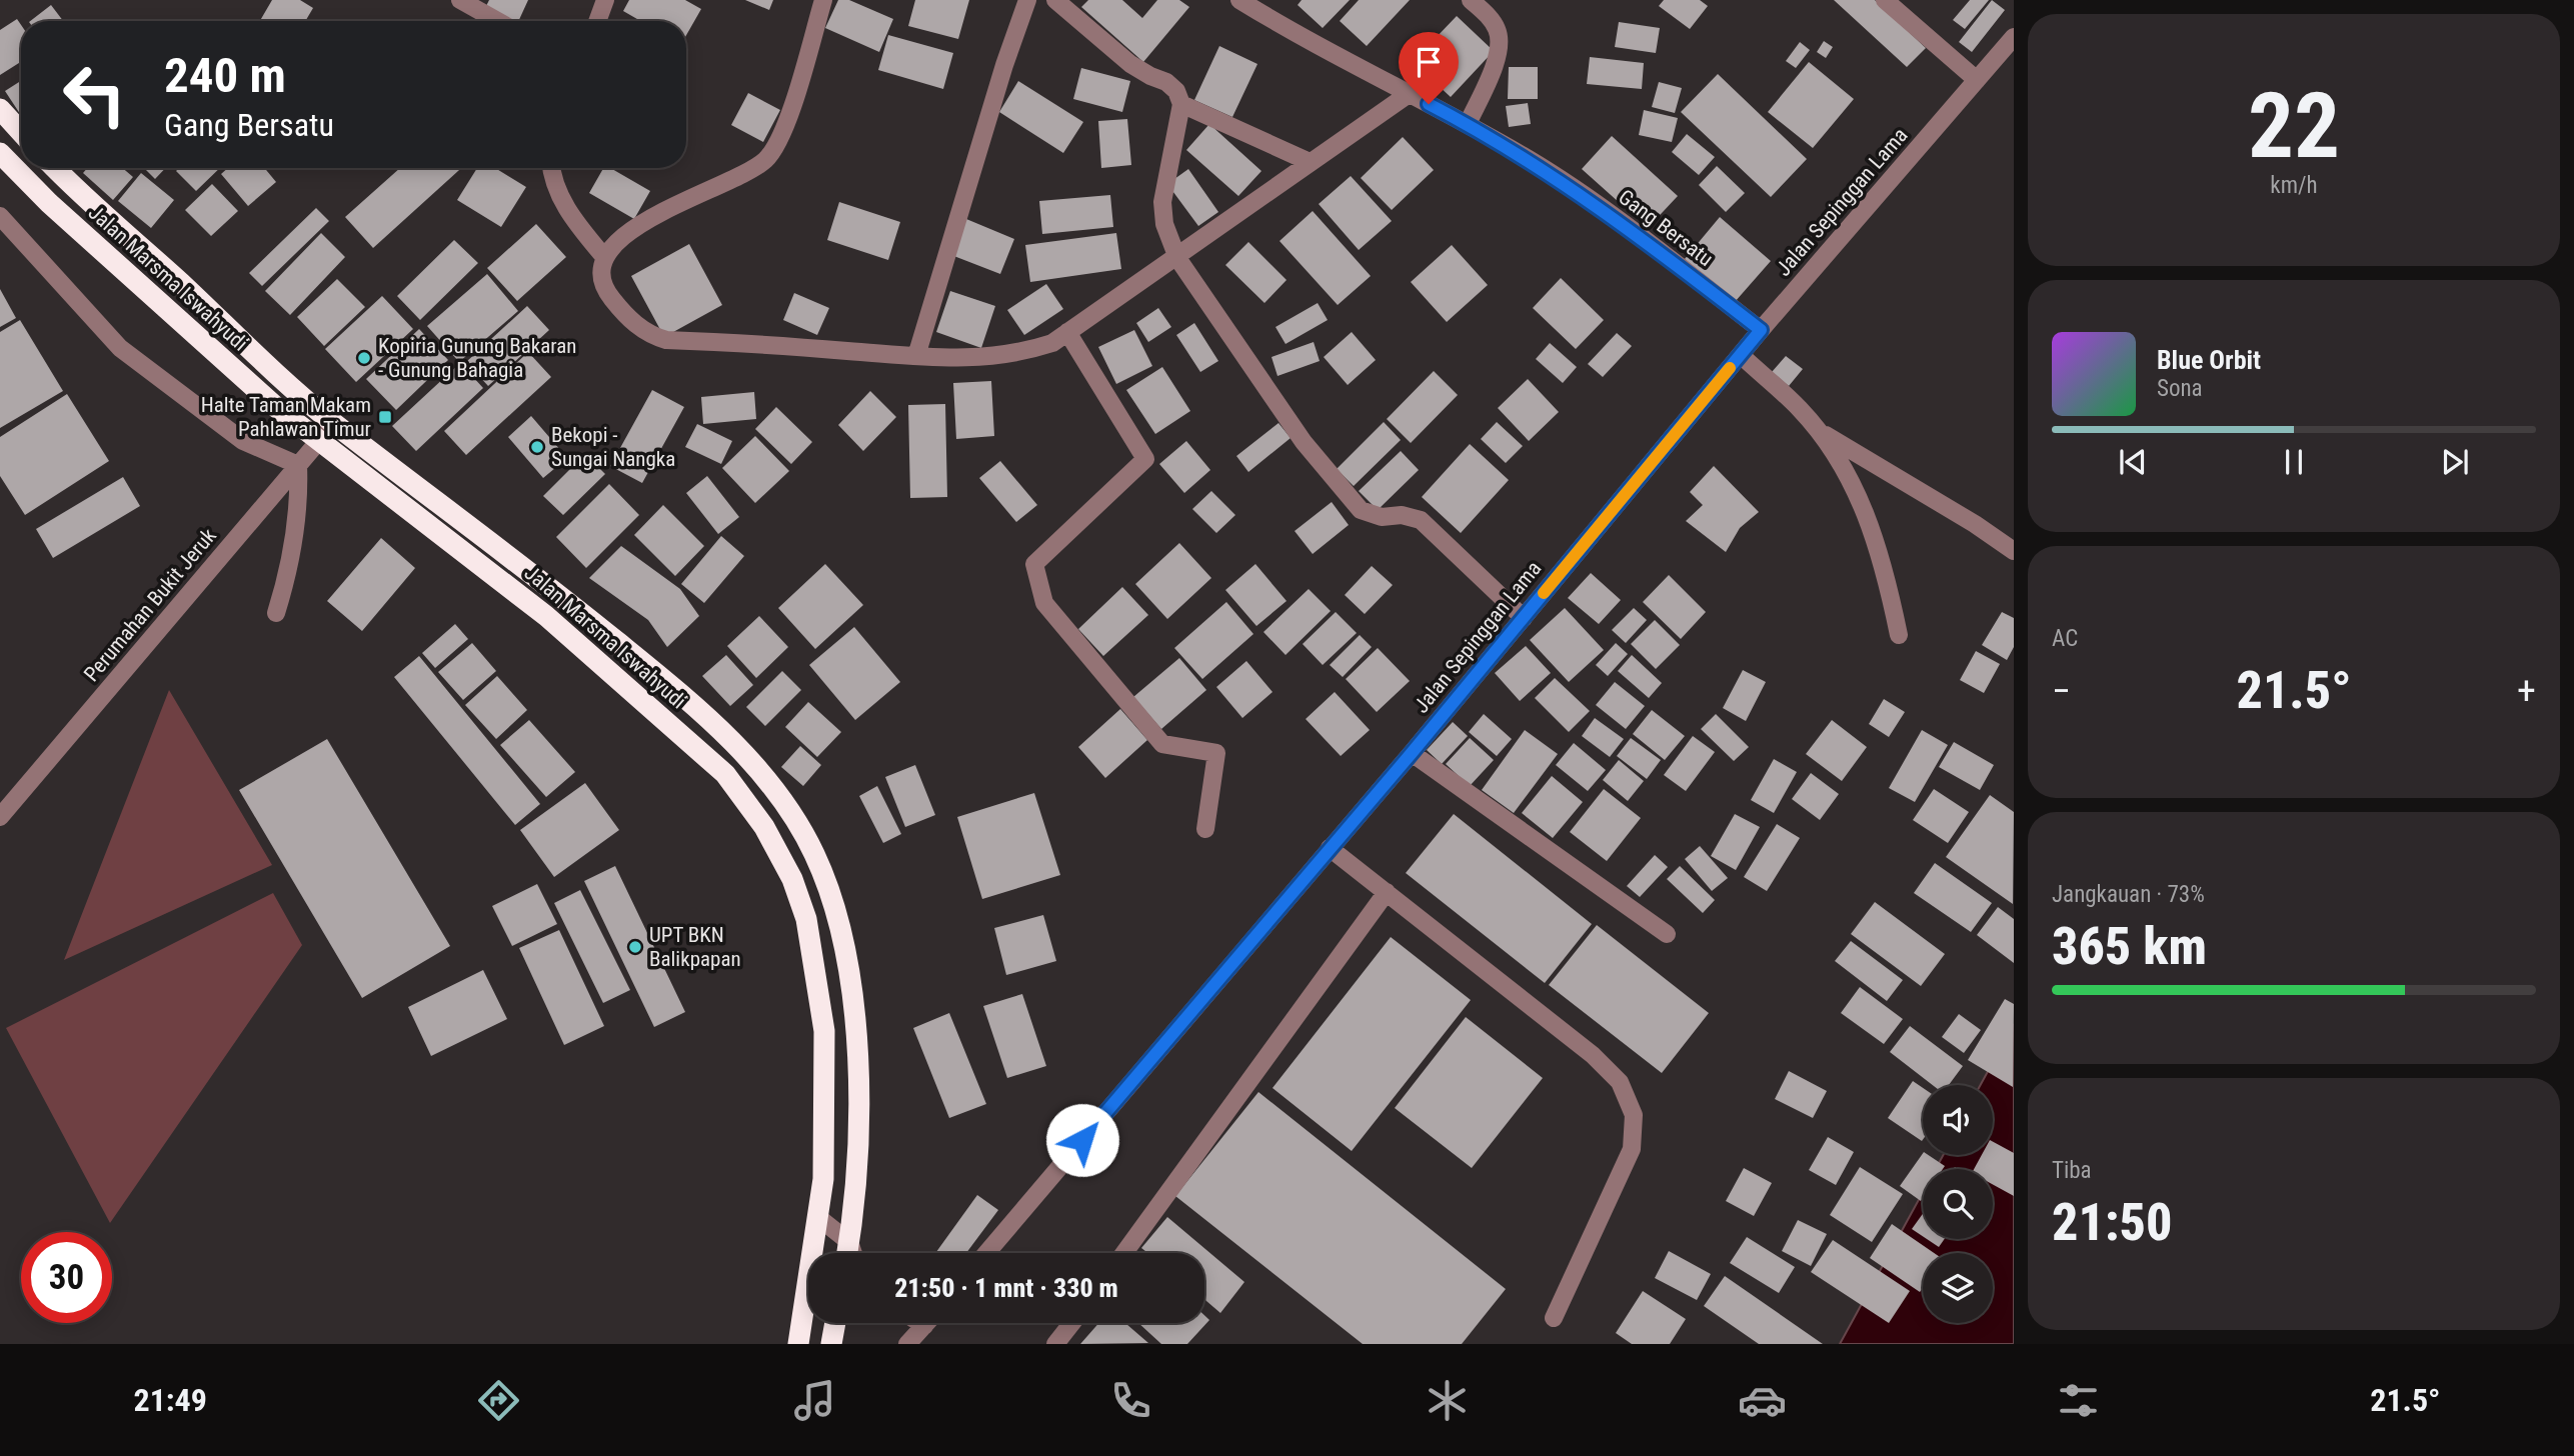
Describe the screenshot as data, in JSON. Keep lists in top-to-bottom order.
{
  "streets": {
    "highway": ["Jalan Marsma Iswahyudi"],
    "street": ["Jalan Sepinggan Lama", "Gang Bersatu", "Perumahan Bukit Jeruk"]
  },
  "crossings": [
    ["Jalan Sepinggan Lama", "Gang Bersatu"],
    ["Jalan Marsma Iswahyudi", "Perumahan Bukit Jeruk"]
  ],
  "places": {
    "other": ["Kopiria Gunung Bakaran - Gunung Bahagia", "Bekopi - Sungai Nangka", "UPT BKN Balikpapan"],
    "transit": ["Halte Taman Makam Pahlawan Timur"]
  },
  "page": {
    "tile": [
      ["22", "km/h"],
      "AC",
      ["Jangkauan · 73%", "365 km"],
      ["Tiba", "21:50"]
    ],
    "turn": ["240 m", "Gang Bersatu"],
    "song": ["Blue Orbit", "Sona"],
    "heat": ["−", "21.5°", "+"],
    "limit": "30",
    "trip": "21:50 · 1 mnt · 330 m",
    "tabs": ["21:49", "21.5°"]
  }
}
